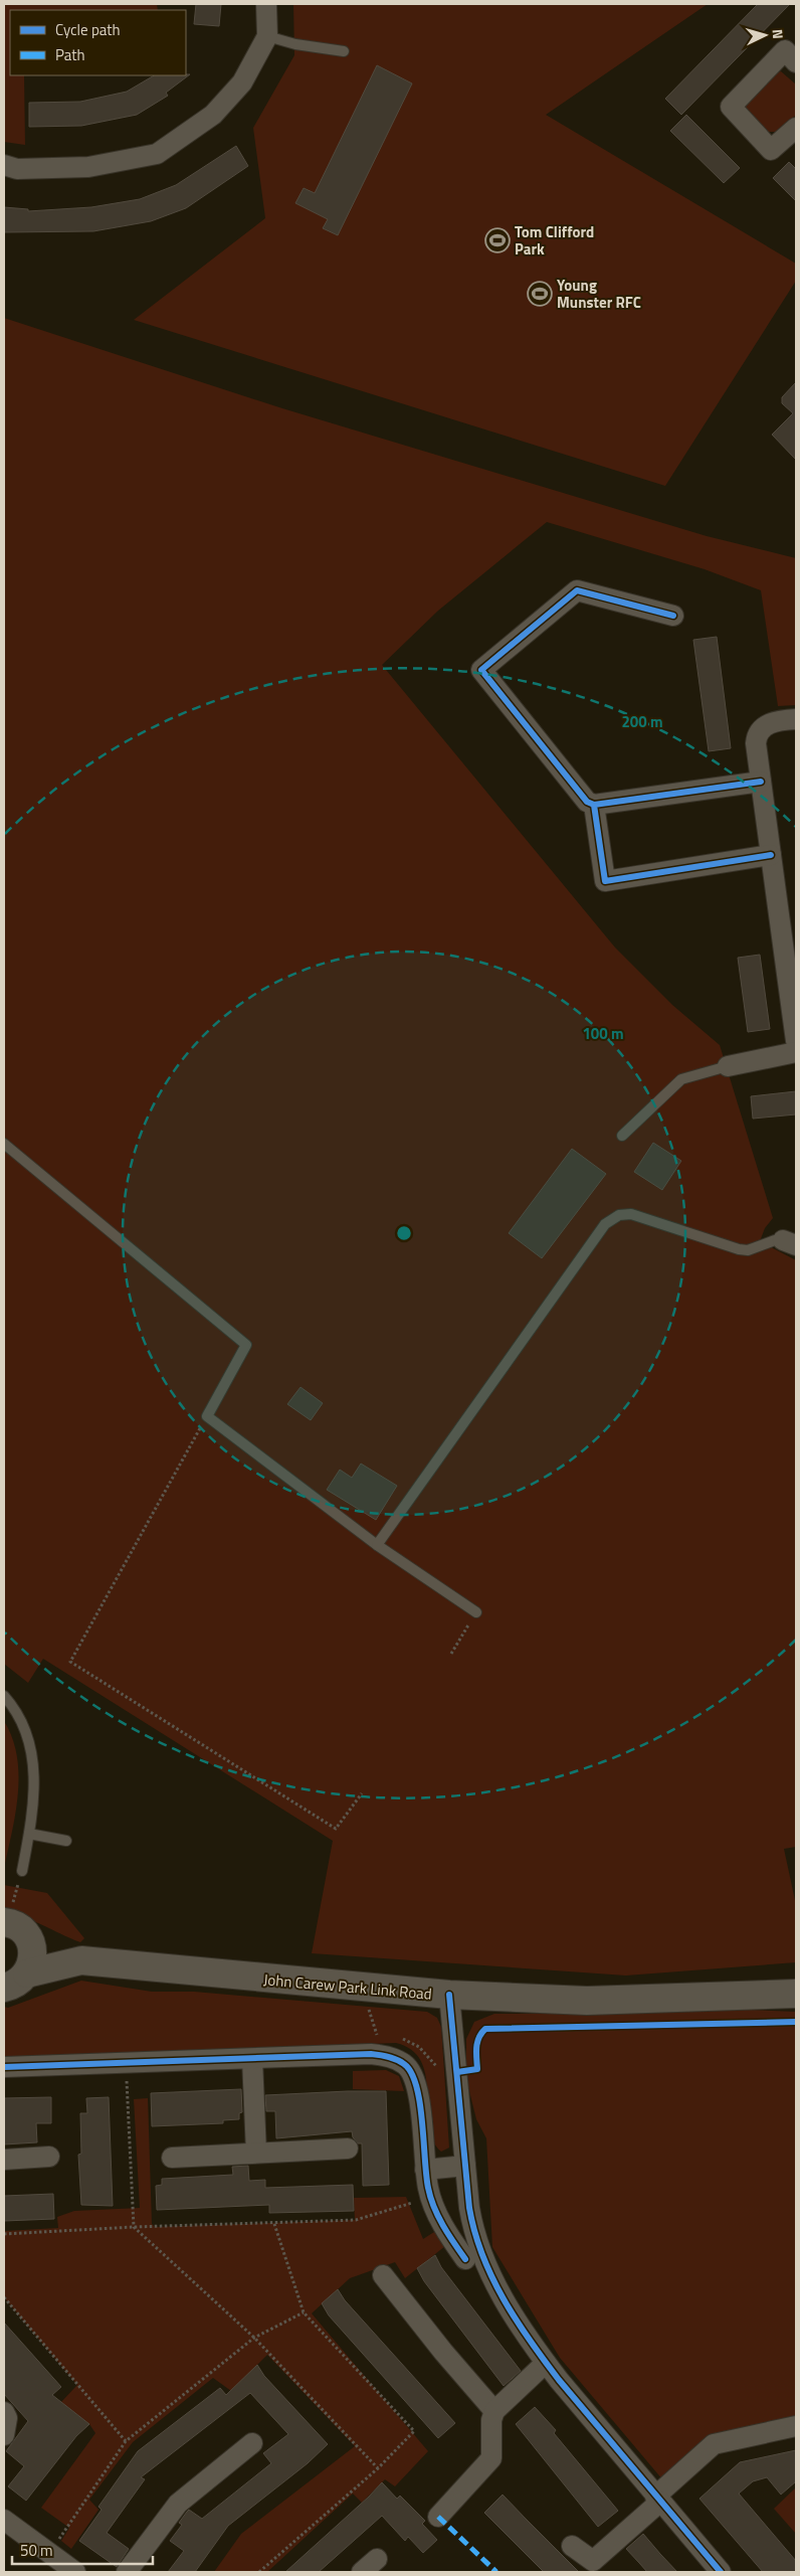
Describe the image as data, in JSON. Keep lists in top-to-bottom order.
{
  "streets": {
    "main road": ["John Carew Park Link Road"]
  },
  "places": {
    "sports": ["Tom Clifford Park", "Young Munster RFC"]
  },
  "legend": ["Cycle path", "Path"],
  "scale_bar": "50 m",
  "north": "right",
  "rings": ["200 m", "100 m"]
}
